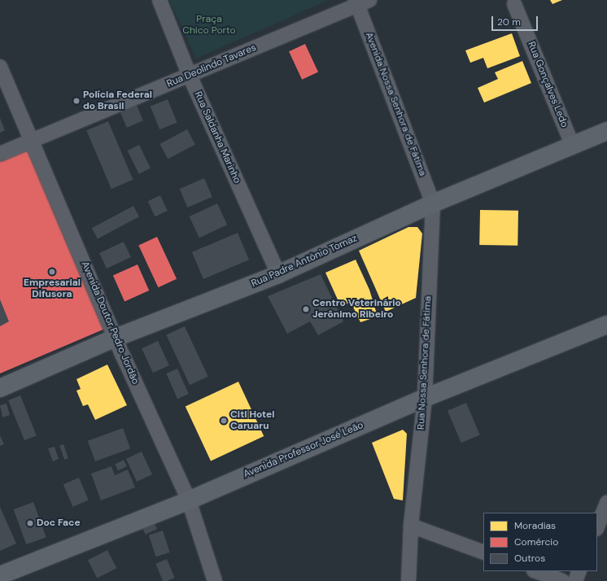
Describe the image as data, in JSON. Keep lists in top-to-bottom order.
{
  "streets": {
    "street": [
      "Rua Deolindo Tavares",
      "Rua Gonçalves Ledo",
      "Avenida Nossa Senhora de Fátima",
      "Rua Saldanha Marinho",
      "Rua Padre Antônio Tomaz",
      "Avenida Doutor Pedro Jordão",
      "Rua Nossa Senhora de Fátima",
      "Avenida Professor José Leão"
    ]
  },
  "crossings": [
    ["Rua Deolindo Tavares", "Avenida Nossa Senhora de Fátima"],
    ["Rua Deolindo Tavares", "Rua Saldanha Marinho"],
    ["Rua Deolindo Tavares", "Avenida Doutor Pedro Jordão"],
    ["Rua Gonçalves Ledo", "Rua Padre Antônio Tomaz"],
    ["Avenida Nossa Senhora de Fátima", "Rua Padre Antônio Tomaz"],
    ["Avenida Nossa Senhora de Fátima", "Rua Nossa Senhora de Fátima"],
    ["Rua Saldanha Marinho", "Rua Padre Antônio Tomaz"],
    ["Rua Padre Antônio Tomaz", "Avenida Doutor Pedro Jordão"],
    ["Rua Padre Antônio Tomaz", "Rua Nossa Senhora de Fátima"],
    ["Avenida Doutor Pedro Jordão", "Avenida Professor José Leão"],
    ["Rua Nossa Senhora de Fátima", "Avenida Professor José Leão"]
  ],
  "parks": ["Praça Chico Porto"],
  "places": [
    "Polícia Federal do Brasil",
    "Empresarial Difusora",
    "Centro Veterinário Jerônimo Ribeiro",
    "CitI Hotel Caruaru",
    "Doc Face"
  ],
  "legend": ["Moradias", "Comércio", "Outros"],
  "scale_bar": "20 m"
}
